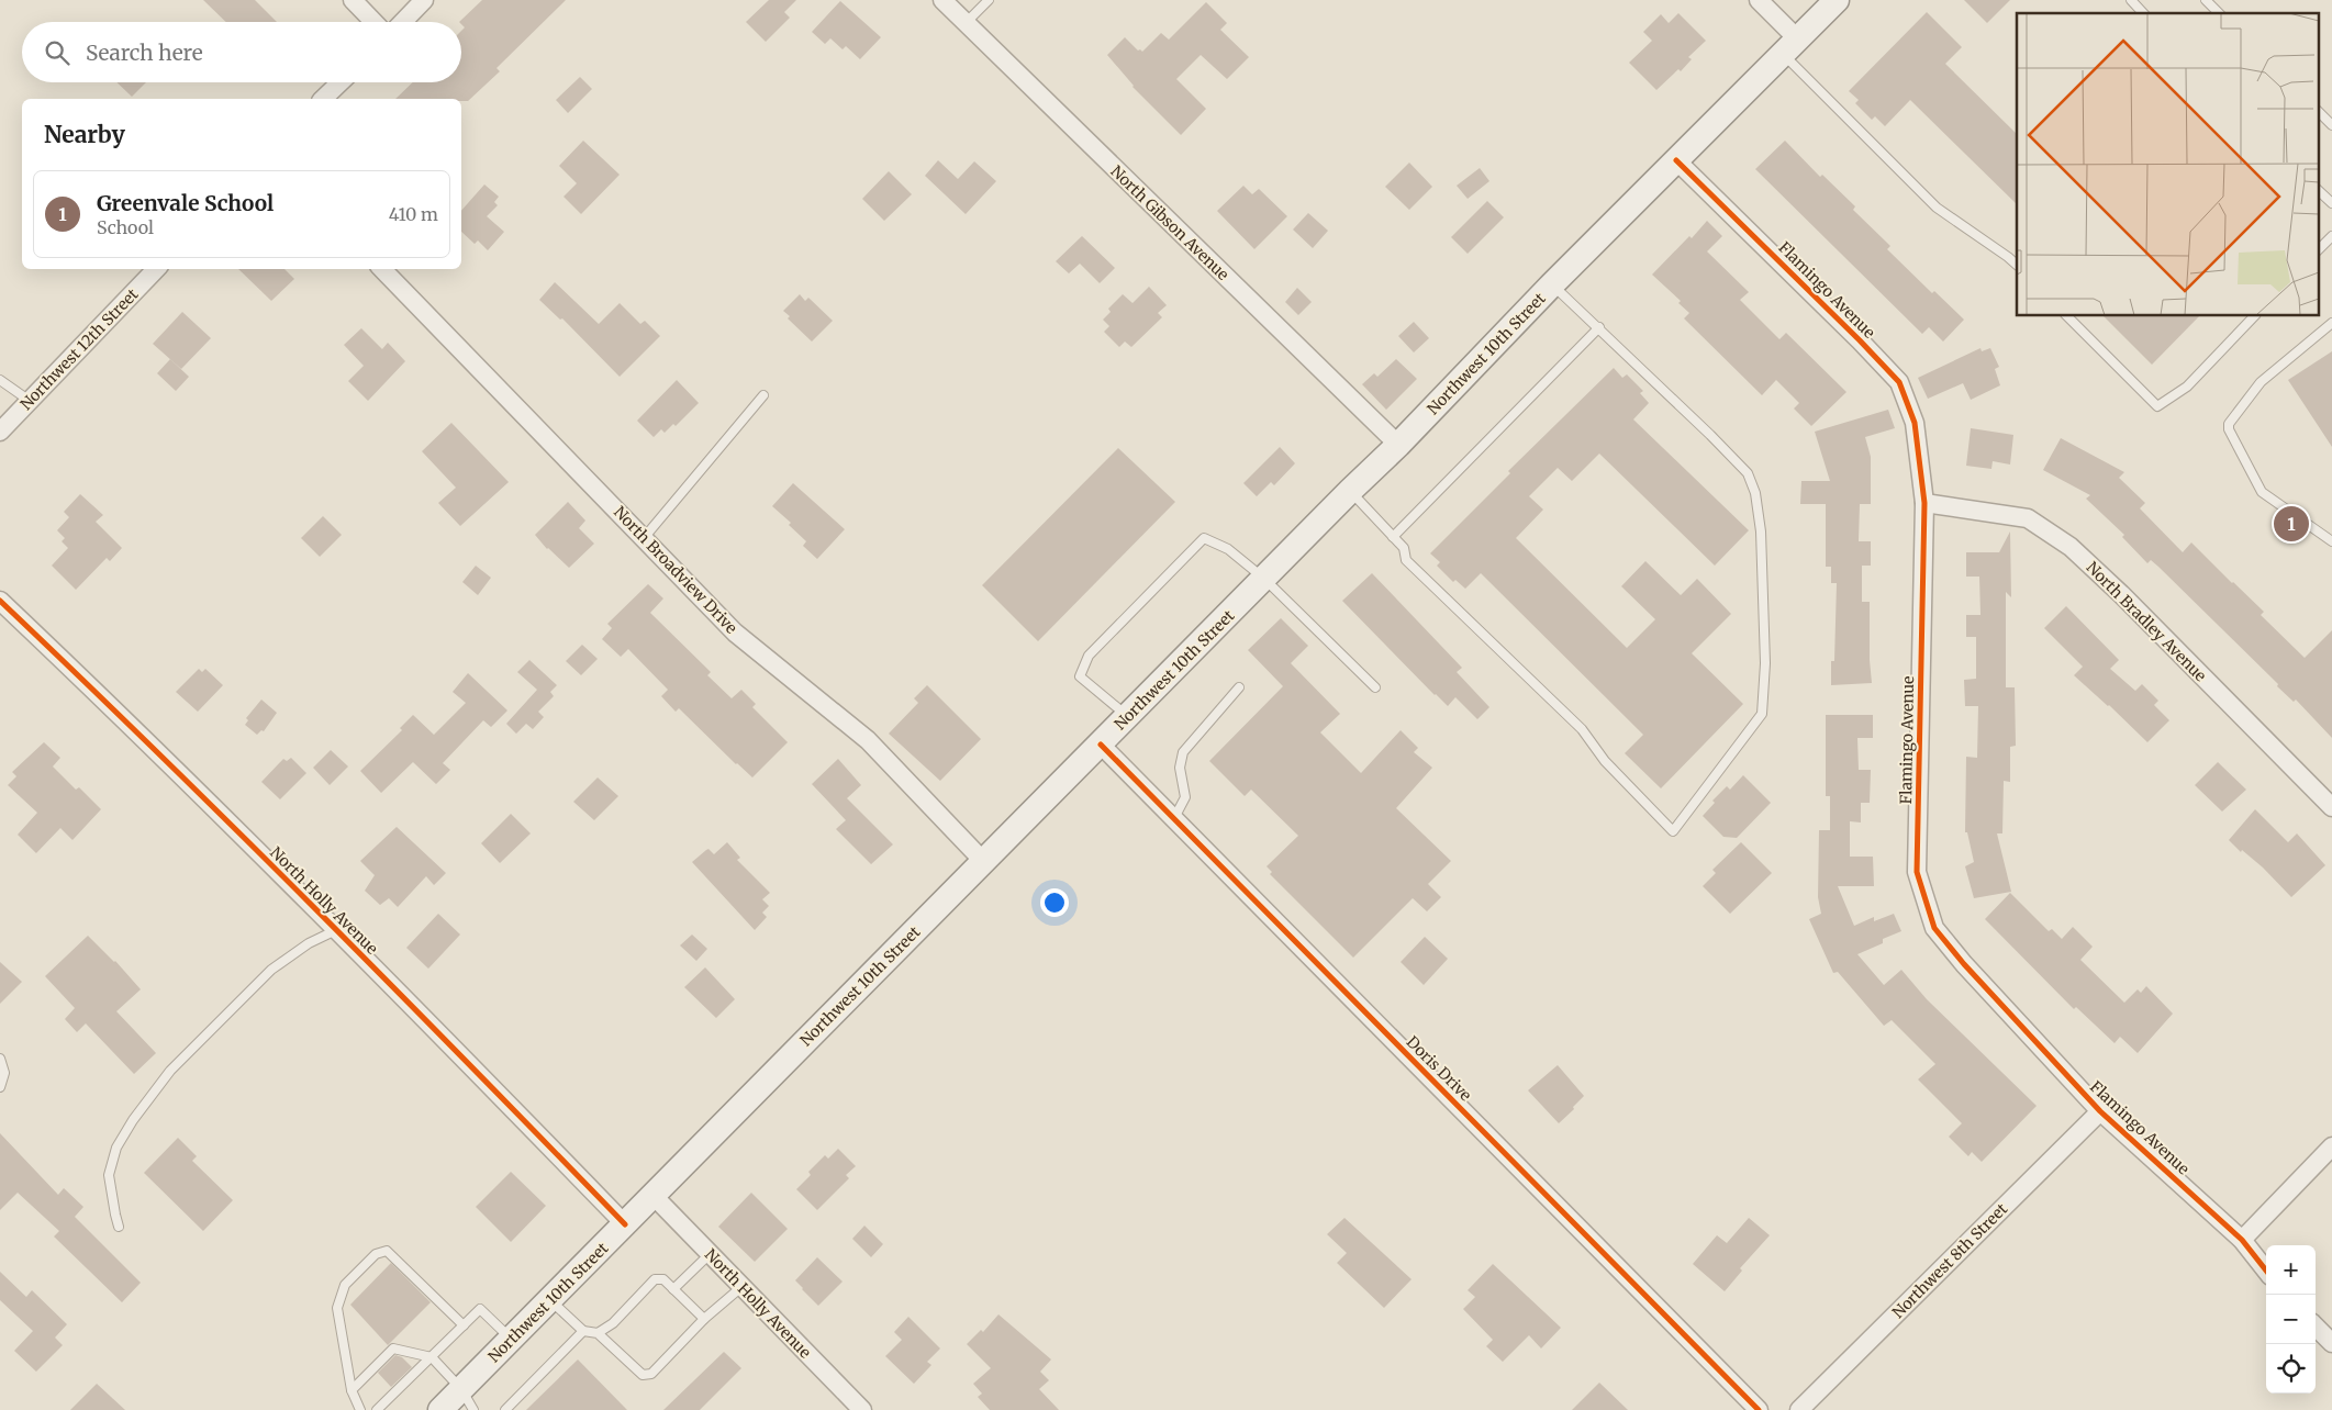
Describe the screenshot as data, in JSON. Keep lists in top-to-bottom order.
{
  "streets": {
    "main road": ["Northwest 10th Street"],
    "street": [
      "North Gibson Avenue",
      "Flamingo Avenue",
      "Northwest 12th Street",
      "North Broadview Drive",
      "North Bradley Avenue",
      "North Holly Avenue",
      "Doris Drive",
      "Northwest 8th Street"
    ]
  },
  "crossings": [
    ["North Gibson Avenue", "Northwest 10th Street"],
    ["Flamingo Avenue", "Northwest 10th Street"],
    ["Flamingo Avenue", "North Bradley Avenue"],
    ["Flamingo Avenue", "Northwest 8th Street"],
    ["Northwest 10th Street", "North Broadview Drive"],
    ["Northwest 10th Street", "North Holly Avenue"],
    ["Northwest 10th Street", "Doris Drive"]
  ],
  "page": {
    "search": "Search here",
    "heading": "Nearby",
    "list": [
      {
        "mark": "1",
        "name": "Greenvale School",
        "note": "School",
        "value": "410 m"
      }
    ],
    "pins": "1",
    "map_buttons": ["+", "−"]
  }
}
